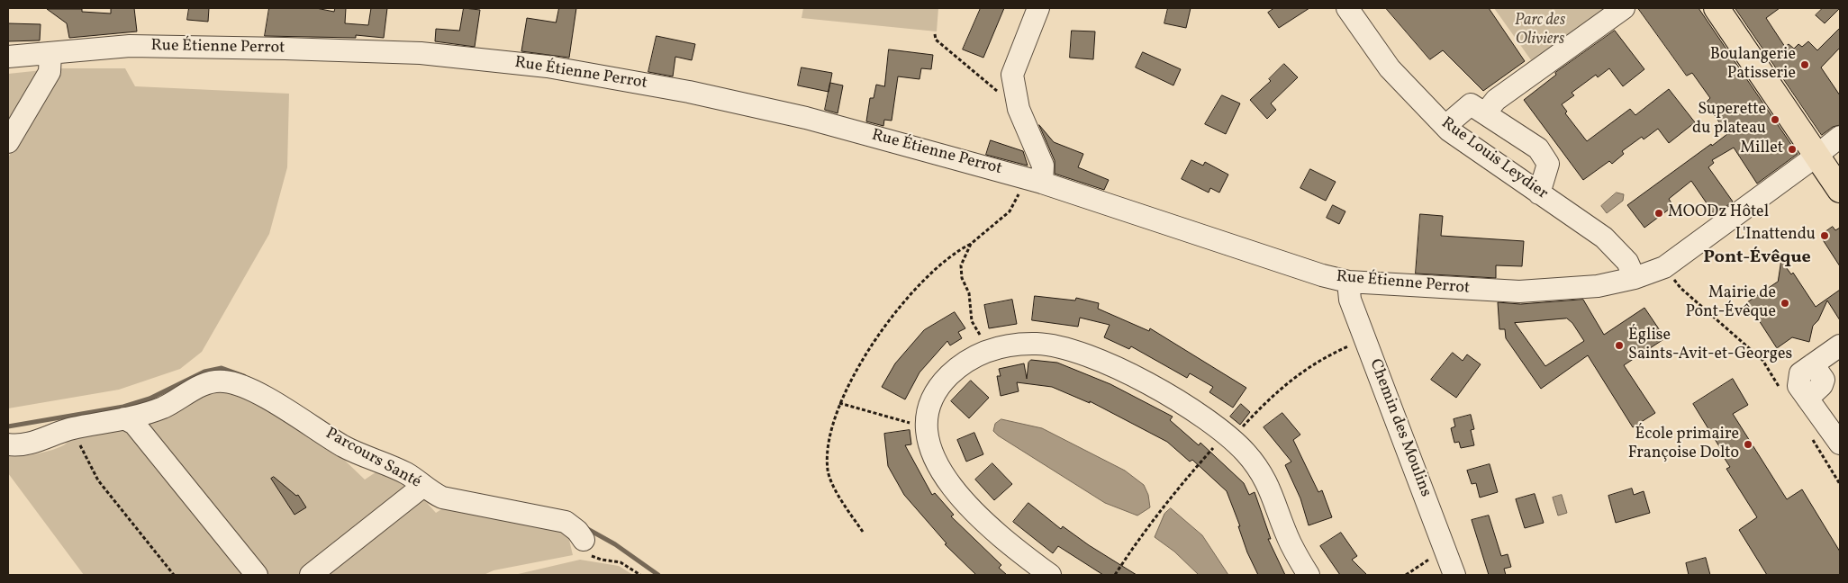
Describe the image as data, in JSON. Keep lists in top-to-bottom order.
{
  "streets": {
    "street": [
      "Rue Étienne Perrot",
      "Rue Louis Leydier",
      "Chemin des Moulins",
      "Parcours Santé"
    ]
  },
  "crossings": [
    ["Rue Étienne Perrot", "Rue Louis Leydier"],
    ["Rue Étienne Perrot", "Chemin des Moulins"]
  ],
  "districts": ["Pont-Évêque"],
  "parks": ["Parc des Oliviers"],
  "places": [
    "Boulangerie Patisserie",
    "Superette du plateau",
    "Millet",
    "MOODz Hôtel",
    "L'Inattendu",
    "Mairie de Pont-Évêque",
    "Église Saints-Avit-et-Georges",
    "École primaire Françoise Dolto"
  ]
}
